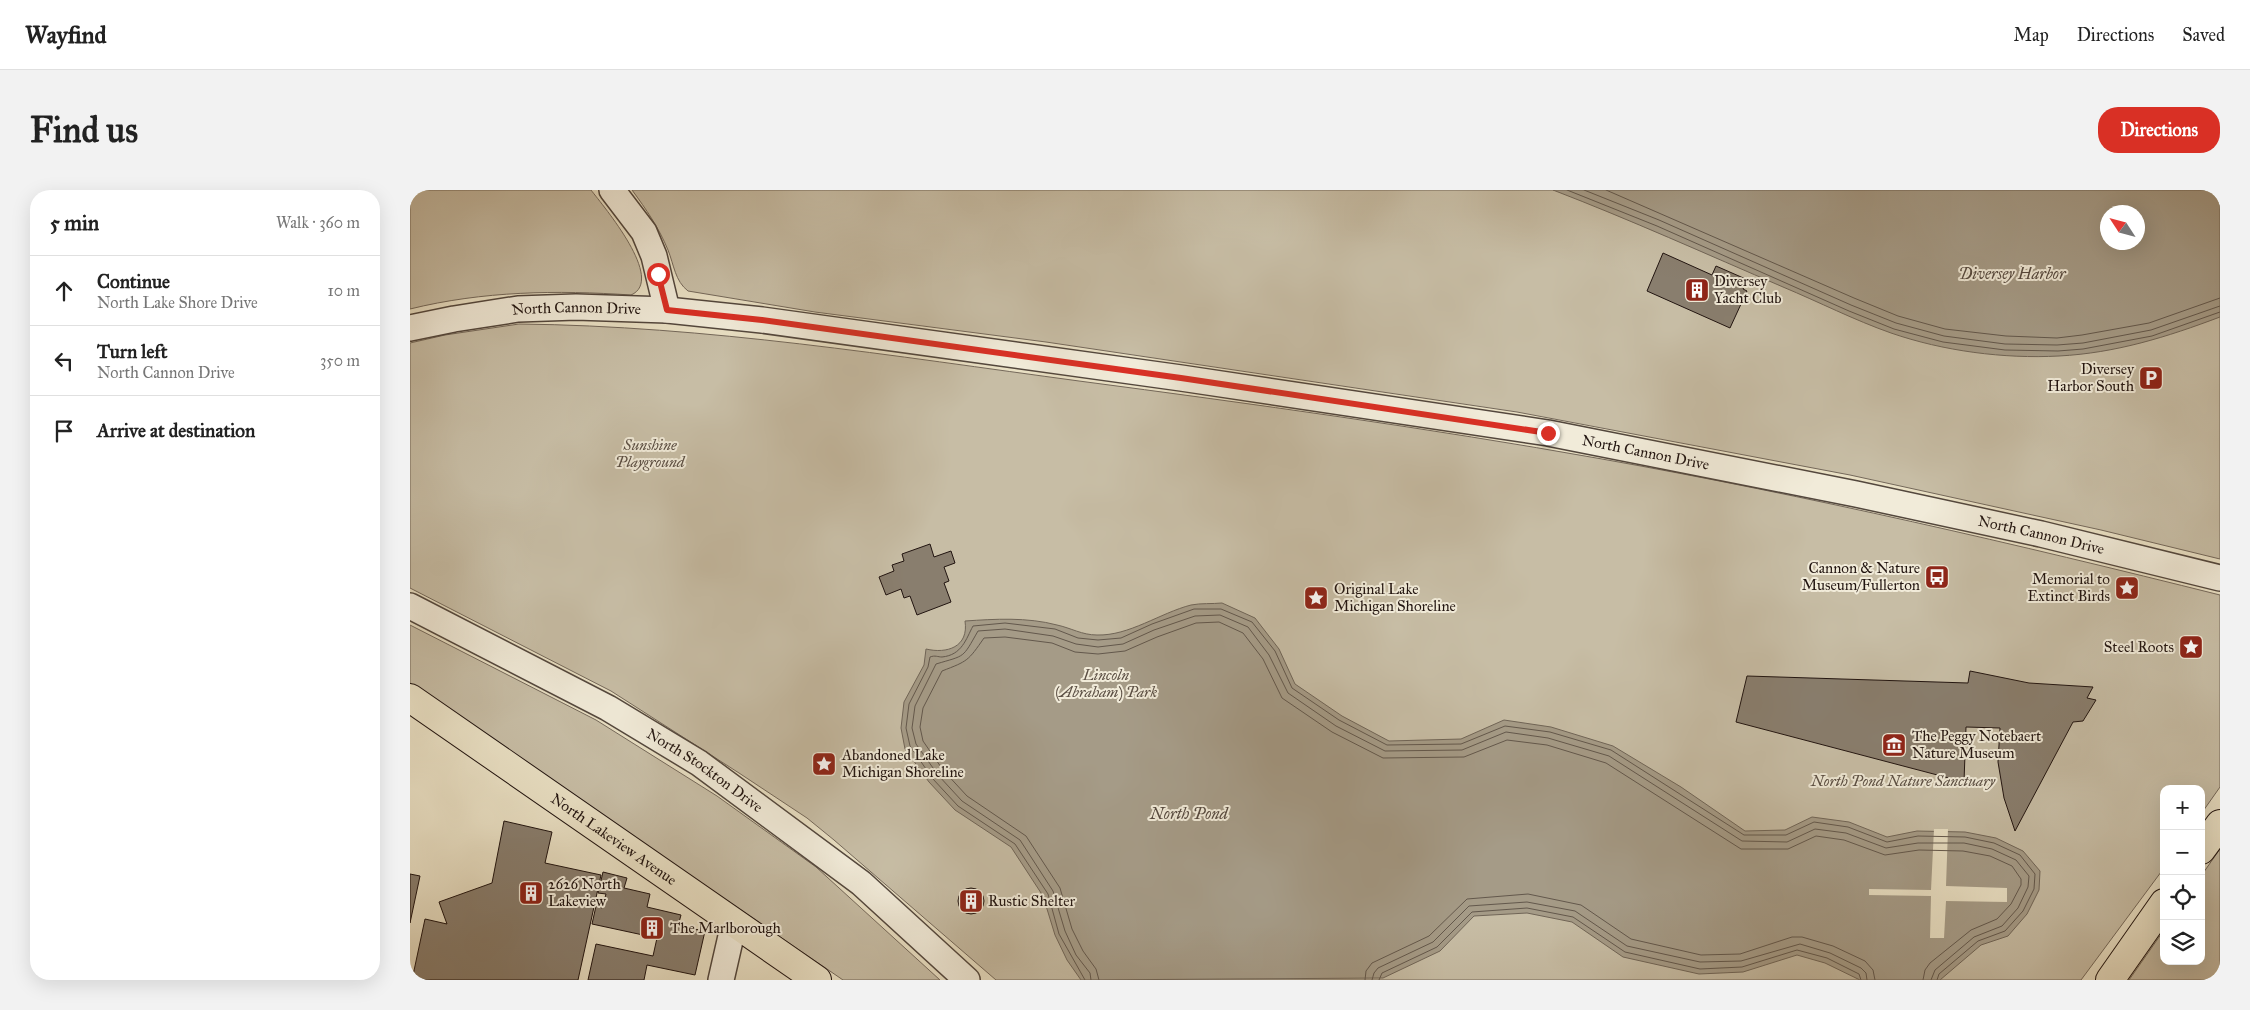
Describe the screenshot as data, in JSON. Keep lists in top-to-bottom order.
{
  "streets": {
    "main road": ["North Lakeview Avenue"],
    "street": ["North Cannon Drive", "North Stockton Drive"]
  },
  "water": ["Diversey Harbor", "North Pond"],
  "parks": ["Sunshine Playground", "Lincoln (Abraham) Park", "North Pond Nature Sanctuary"],
  "places": {
    "building": [
      "Diversey Yacht Club",
      "2626 North Lakeview",
      "Rustic Shelter",
      "The Marlborough"
    ],
    "parking": ["Diversey Harbor South"],
    "bus stop": ["Cannon & Nature Museum/Fullerton"],
    "place": [
      "Memorial to Extinct Birds",
      "Original Lake Michigan Shoreline",
      "Steel Roots",
      "Abandoned Lake Michigan Shoreline"
    ],
    "museum": ["The Peggy Notebaert Nature Museum"]
  },
  "north": "top left",
  "page": {
    "header": "Wayfind",
    "nav": ["Map", "Directions", "Saved"],
    "buttons": "Directions",
    "title": "Find us",
    "heading": ["5 min", "Walk · 360 m"],
    "list": [
      ["Continue", "North Lake Shore Drive", "10 m"],
      ["Turn left", "North Cannon Drive", "350 m"],
      "Arrive at destination"
    ],
    "map_buttons": ["+", "−"]
  }
}
